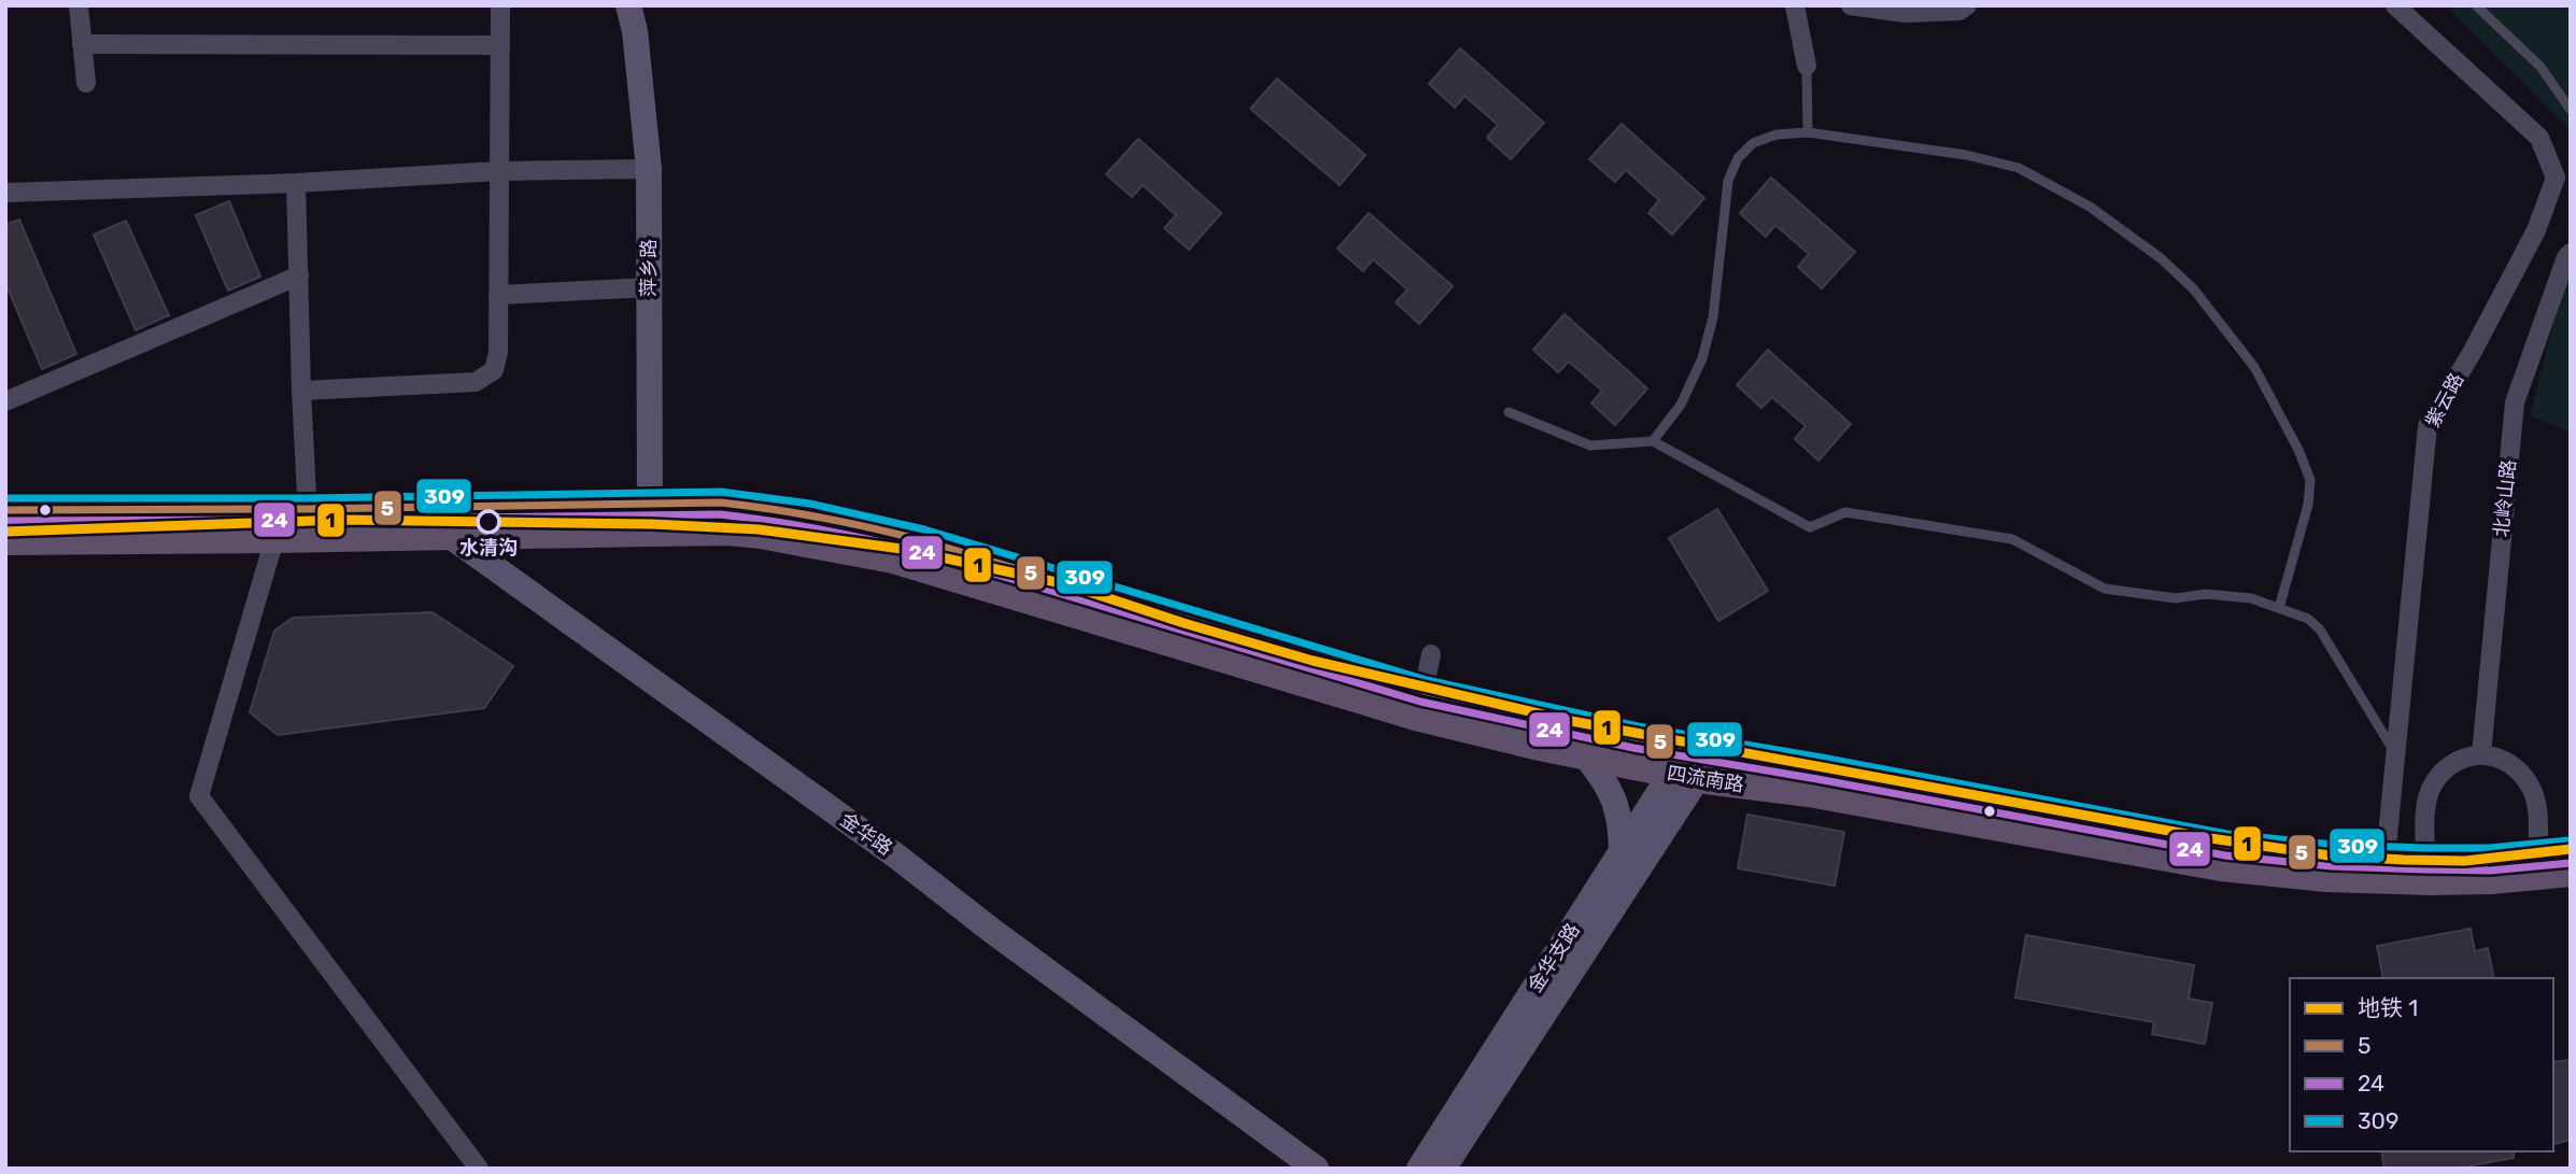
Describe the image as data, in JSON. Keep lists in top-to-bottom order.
{
  "streets": {
    "main road": [
      "萍乡路",
      "四流南路",
      "金华路",
      "金华支路"
    ],
    "street": ["紫云路", "北岭山路"]
  },
  "crossings": [
    ["萍乡路", "四流南路"],
    ["紫云路", "四流南路"],
    ["北岭山路", "四流南路"],
    ["四流南路", "金华路"],
    ["四流南路", "金华支路"]
  ],
  "places": ["水清沟"],
  "lines": [
    "transit line 309",
    "transit line 5",
    "transit line 24",
    "metro line 1"
  ],
  "legend": [
    "地铁 1",
    "5",
    "24",
    "309"
  ]
}
